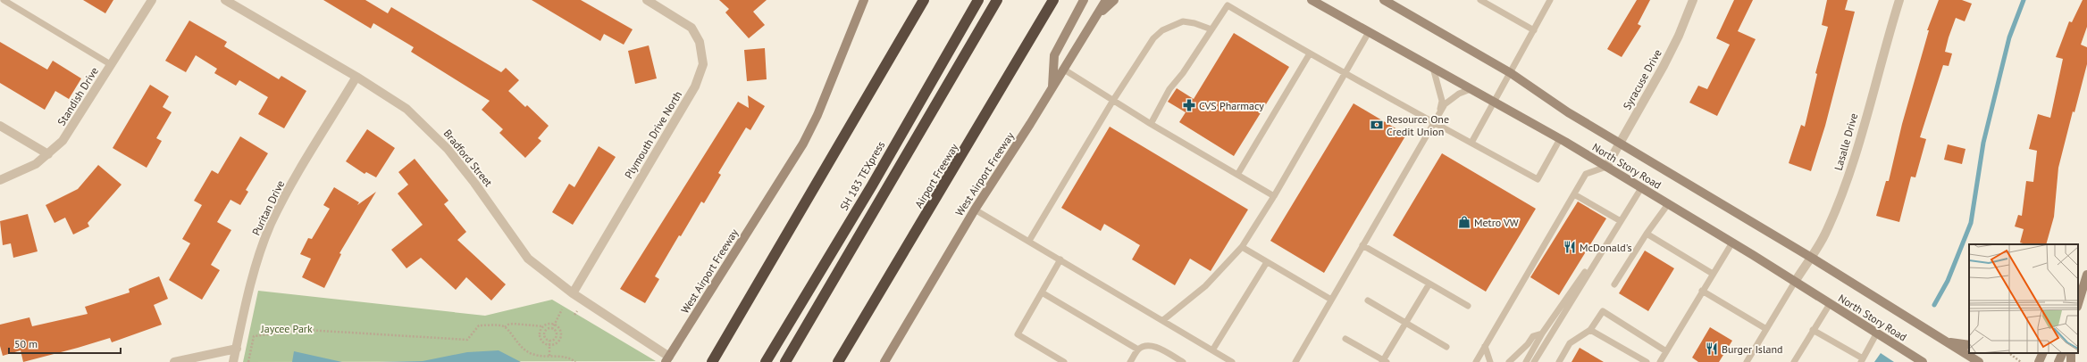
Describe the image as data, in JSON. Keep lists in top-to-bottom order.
{
  "streets": {
    "highway": ["SH 183 TEXpress", "Airport Freeway"],
    "main road": ["North Story Road", "West Airport Freeway"],
    "street": [
      "Syracuse Drive",
      "Standish Drive",
      "Plymouth Drive North",
      "Lasalle Drive",
      "Bradford Street",
      "Puritan Drive"
    ]
  },
  "crossings": [
    ["Syracuse Drive", "North Story Road"],
    ["Plymouth Drive North", "Bradford Street"],
    ["Lasalle Drive", "North Story Road"],
    ["Bradford Street", "West Airport Freeway"],
    ["Bradford Street", "Puritan Drive"]
  ],
  "parks": ["Jaycee Park"],
  "places": {
    "pharmacy": ["CVS Pharmacy"],
    "bank": ["Resource One Credit Union"],
    "shop": ["Metro VW"],
    "restaurant": ["McDonald's", "Burger Island"]
  },
  "scale_bar": "50 m"
}
